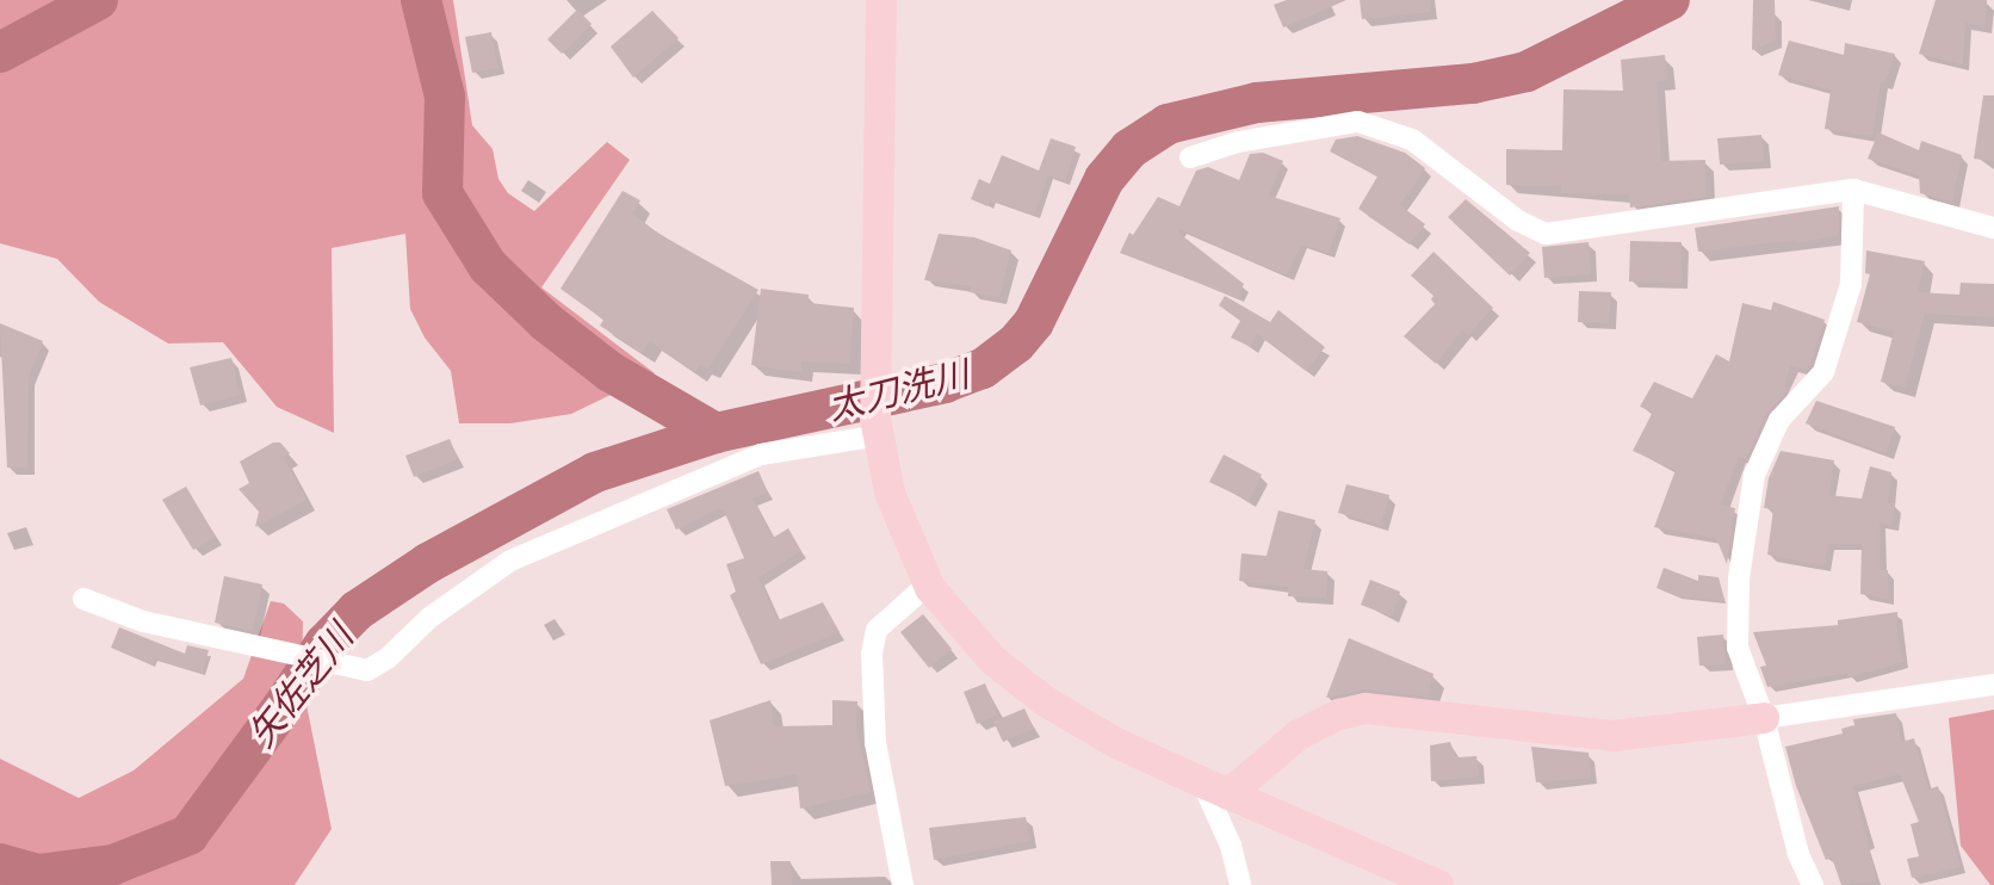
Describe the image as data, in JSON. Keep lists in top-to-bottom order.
{
  "water": ["太刀洗川", "矢佐芝川"]
}
